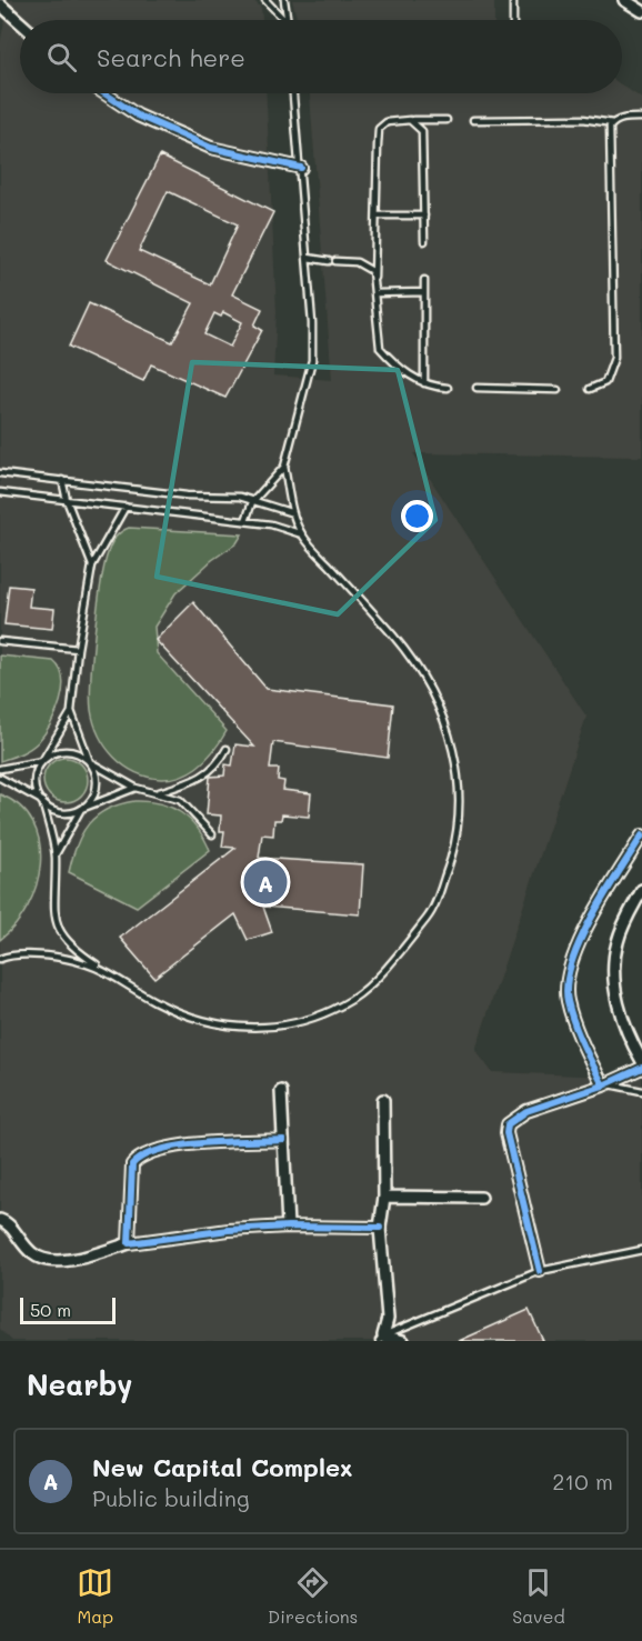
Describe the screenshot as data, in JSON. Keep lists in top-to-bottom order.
{
  "scale_bar": "50 m",
  "page": {
    "search": "Search here",
    "pins": "A",
    "scale": "50 m",
    "heading": "Nearby",
    "list": [
      {
        "mark": "A",
        "name": "New Capital Complex",
        "note": "Public building",
        "value": "210 m"
      }
    ],
    "nav": ["Map", "Directions", "Saved"]
  }
}
